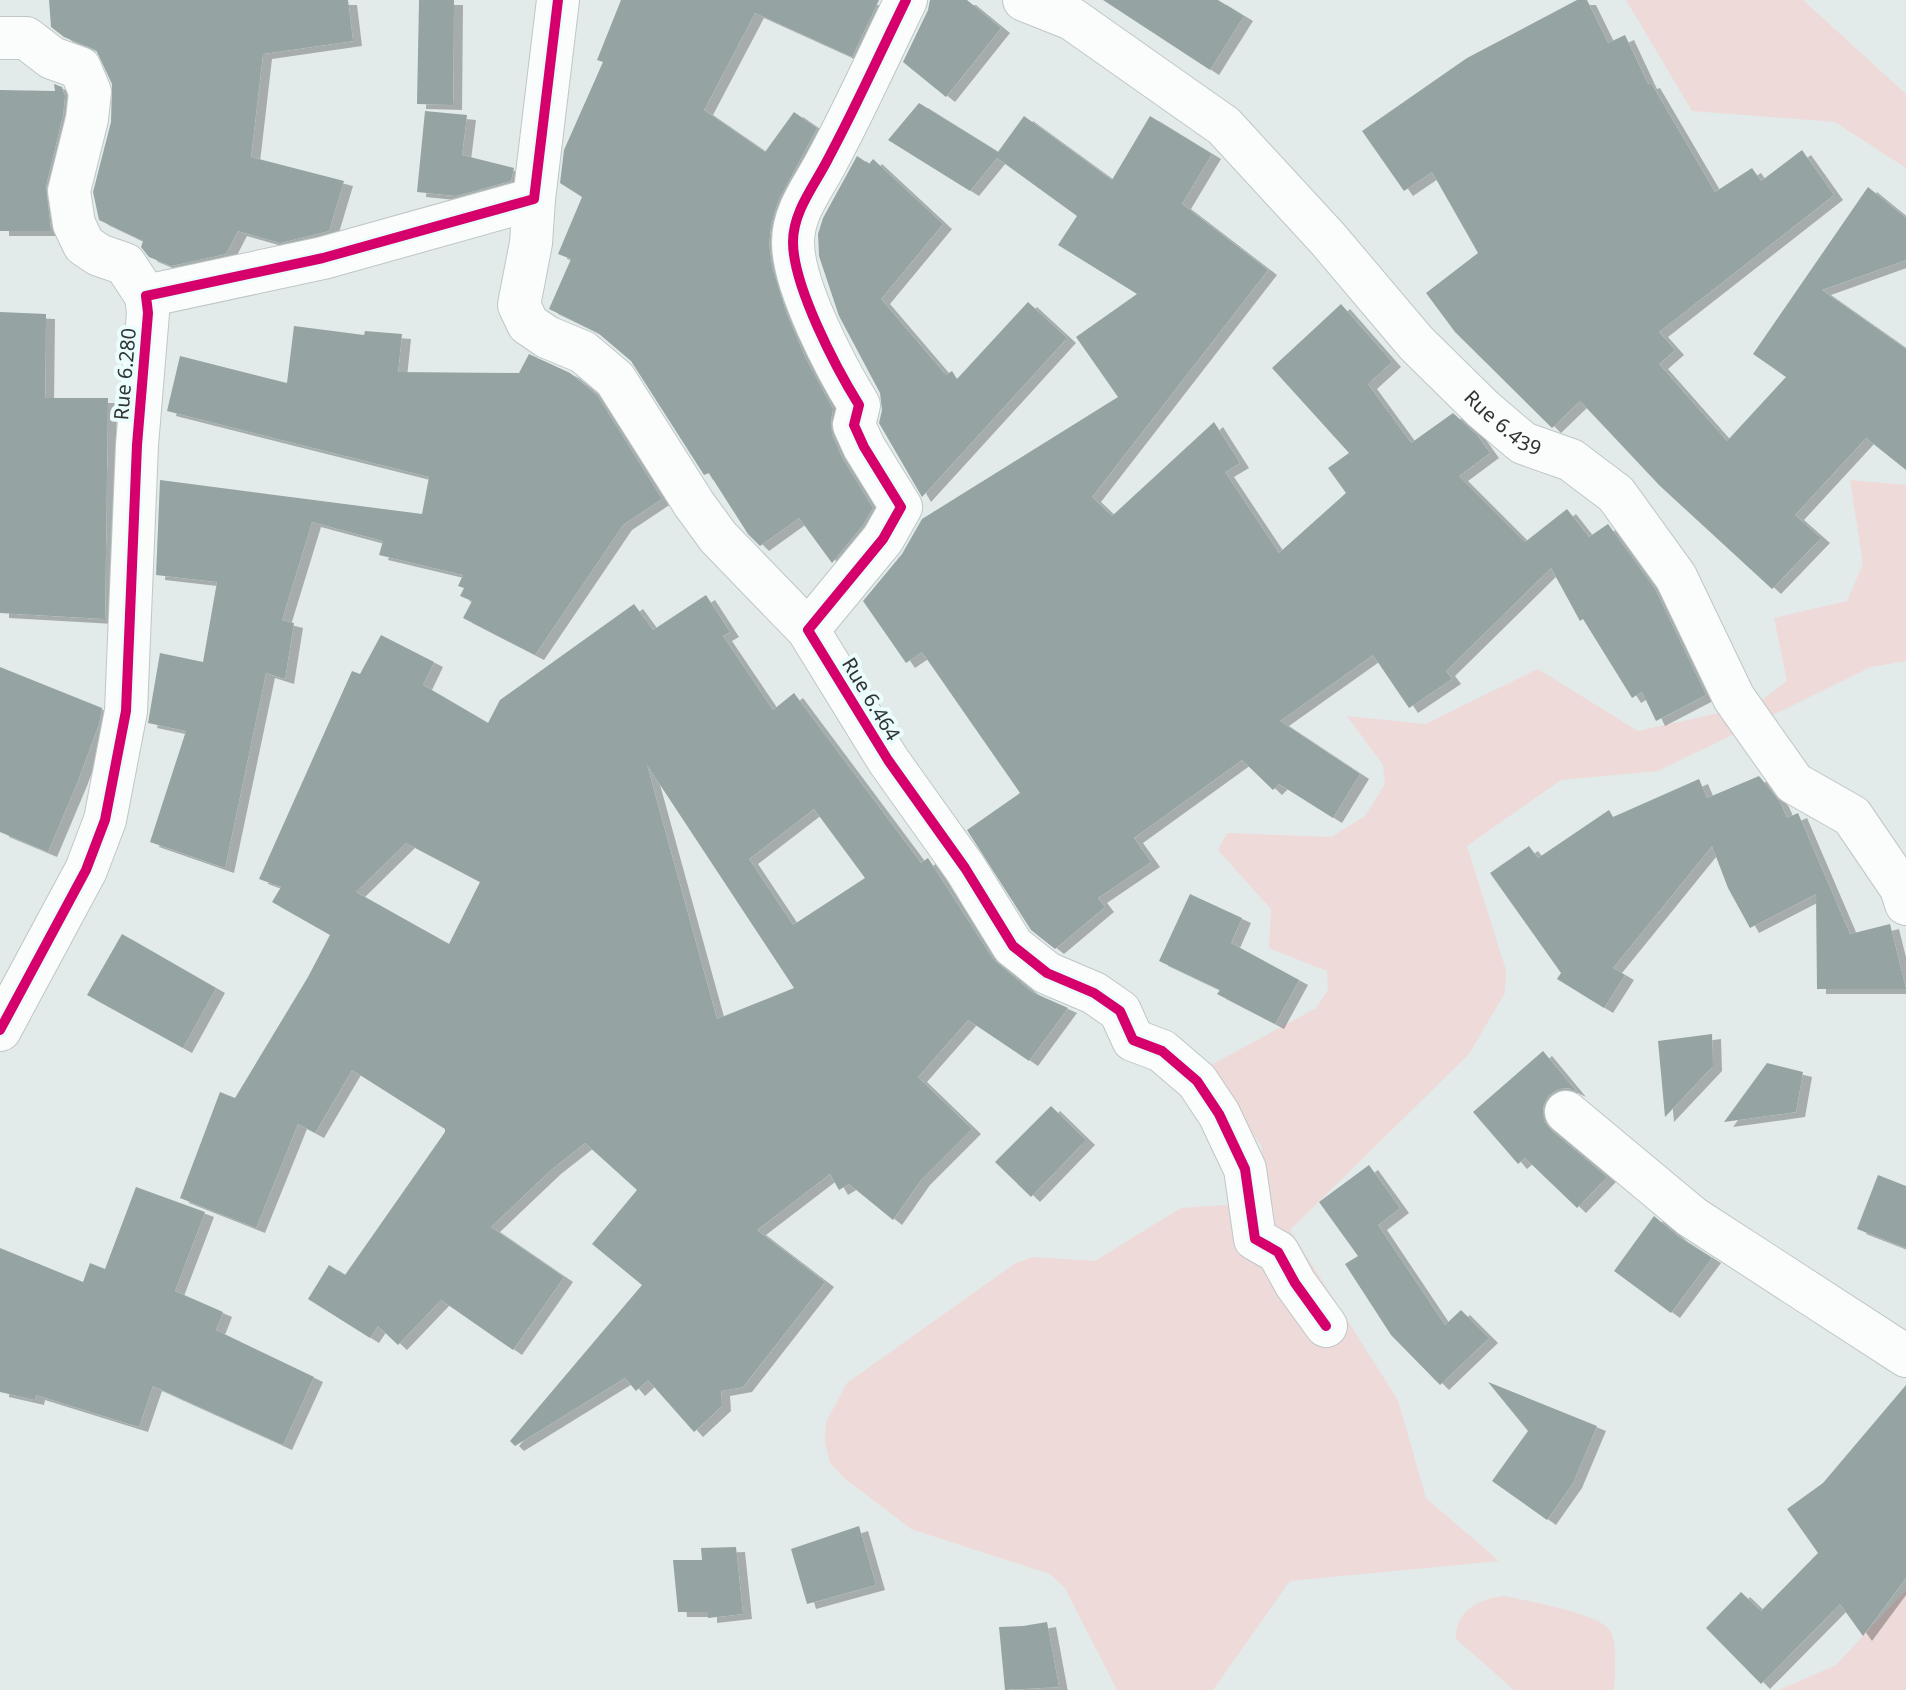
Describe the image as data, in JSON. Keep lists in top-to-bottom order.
{
  "streets": {
    "street": ["Rue 6.280", "Rue 6.439", "Rue 6.464"]
  }
}
